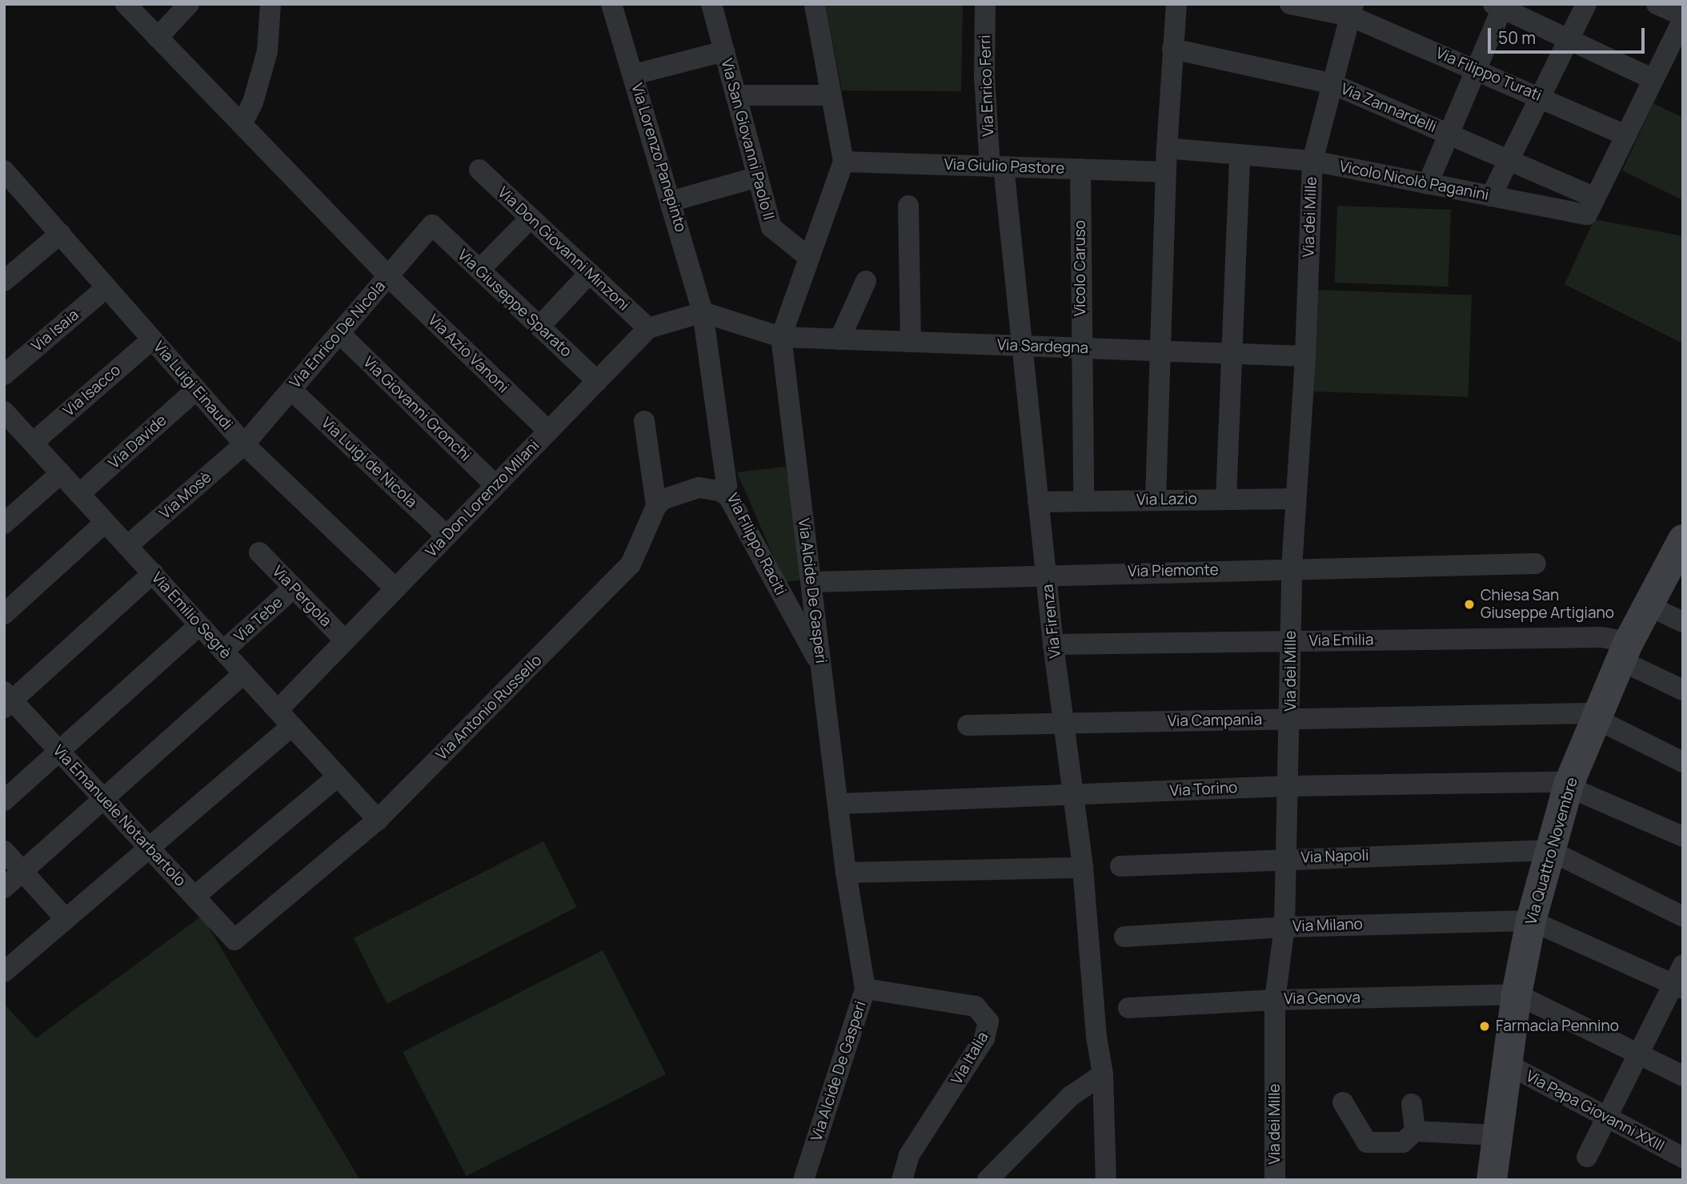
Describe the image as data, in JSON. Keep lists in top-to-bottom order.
{
  "streets": {
    "street": [
      "Via Filippo Turati",
      "Via Enrico Ferri",
      "Via Zannardelli",
      "Via San Giovanni Paolo II",
      "Via Lorenzo Panepinto",
      "Via Giulio Pastore",
      "Vicolo Nicolò Paganini",
      "Via dei Mille",
      "Via Don Giovanni Minzoni",
      "Vicolo Caruso",
      "Via Giuseppe Sparato",
      "Via Isaia",
      "Via Enrico De Nicola",
      "Via Sardegna",
      "Via Azio Vanoni",
      "Via Luigi Einaudi",
      "Via Isacco",
      "Via Giovanni Gronchi",
      "Via Davide",
      "Via Luigi de Nicola",
      "Via Mosè",
      "Via Don Lorenzo MIlani",
      "Via Lazio",
      "Via Filippo Raciti",
      "Via Piemonte",
      "Via Alcide De Gasperi",
      "Via Pergola",
      "Via Emilio Segrè",
      "Via Tebe",
      "Via Firenza",
      "Via Emilia",
      "Via Antonio Russello",
      "Via Campania",
      "Via Torino",
      "Via Emanuele Notarbartolo",
      "Via Quattro Novembre",
      "Via Napoli",
      "Via Milano",
      "Via Genova",
      "Via Italia",
      "Via Papa Giovanni XXIII"
    ]
  },
  "crossings": [
    ["Via Filippo Turati", "Via dei Mille"],
    ["Via Enrico Ferri", "Via Giulio Pastore"],
    ["Via Enrico Ferri", "Via Firenza"],
    ["Via Zannardelli", "Vicolo Nicolò Paganini"],
    ["Via Zannardelli", "Via dei Mille"],
    ["Via San Giovanni Paolo II", "Via Alcide De Gasperi"],
    ["Via Lorenzo Panepinto", "Via Sardegna"],
    ["Via Lorenzo Panepinto", "Via Don Lorenzo MIlani"],
    ["Via Lorenzo Panepinto", "Via Filippo Raciti"],
    ["Via Giulio Pastore", "Vicolo Caruso"],
    ["Via Giulio Pastore", "Via Alcide De Gasperi"],
    ["Via Giulio Pastore", "Via Firenza"],
    ["Vicolo Nicolò Paganini", "Via dei Mille"],
    ["Via dei Mille", "Via Sardegna"],
    ["Via dei Mille", "Via Lazio"],
    ["Via dei Mille", "Via Piemonte"],
    ["Via dei Mille", "Via Emilia"],
    ["Via dei Mille", "Via Campania"],
    ["Via dei Mille", "Via Torino"],
    ["Via dei Mille", "Via Napoli"],
    ["Via dei Mille", "Via Milano"],
    ["Via dei Mille", "Via Genova"],
    ["Via Don Giovanni Minzoni", "Via Don Lorenzo MIlani"],
    ["Vicolo Caruso", "Via Sardegna"],
    ["Vicolo Caruso", "Via Lazio"],
    ["Via Giuseppe Sparato", "Via Enrico De Nicola"],
    ["Via Giuseppe Sparato", "Via Don Lorenzo MIlani"],
    ["Via Isaia", "Via Luigi Einaudi"],
    ["Via Enrico De Nicola", "Via Azio Vanoni"],
    ["Via Enrico De Nicola", "Via Luigi Einaudi"],
    ["Via Enrico De Nicola", "Via Giovanni Gronchi"],
    ["Via Enrico De Nicola", "Via Luigi de Nicola"],
    ["Via Enrico De Nicola", "Via Mosè"],
    ["Via Sardegna", "Via Don Lorenzo MIlani"],
    ["Via Sardegna", "Via Filippo Raciti"],
    ["Via Sardegna", "Via Alcide De Gasperi"],
    ["Via Sardegna", "Via Firenza"],
    ["Via Azio Vanoni", "Via Don Lorenzo MIlani"],
    ["Via Luigi Einaudi", "Via Isacco"],
    ["Via Luigi Einaudi", "Via Davide"],
    ["Via Luigi Einaudi", "Via Mosè"],
    ["Via Luigi Einaudi", "Via Don Lorenzo MIlani"],
    ["Via Isacco", "Via Emilio Segrè"],
    ["Via Giovanni Gronchi", "Via Don Lorenzo MIlani"],
    ["Via Davide", "Via Emilio Segrè"],
    ["Via Luigi de Nicola", "Via Don Lorenzo MIlani"],
    ["Via Mosè", "Via Emilio Segrè"],
    ["Via Don Lorenzo MIlani", "Via Filippo Raciti"],
    ["Via Don Lorenzo MIlani", "Via Pergola"],
    ["Via Don Lorenzo MIlani", "Via Emilio Segrè"],
    ["Via Lazio", "Via Firenza"],
    ["Via Filippo Raciti", "Via Alcide De Gasperi"],
    ["Via Piemonte", "Via Alcide De Gasperi"],
    ["Via Piemonte", "Via Firenza"],
    ["Via Alcide De Gasperi", "Via Torino"],
    ["Via Alcide De Gasperi", "Via Italia"],
    ["Via Pergola", "Via Tebe"],
    ["Via Emilio Segrè", "Via Tebe"],
    ["Via Emilio Segrè", "Via Antonio Russello"],
    ["Via Firenza", "Via Emilia"],
    ["Via Firenza", "Via Campania"],
    ["Via Firenza", "Via Torino"],
    ["Via Emilia", "Via Quattro Novembre"],
    ["Via Antonio Russello", "Via Emanuele Notarbartolo"],
    ["Via Campania", "Via Quattro Novembre"],
    ["Via Torino", "Via Quattro Novembre"],
    ["Via Quattro Novembre", "Via Napoli"],
    ["Via Quattro Novembre", "Via Milano"],
    ["Via Quattro Novembre", "Via Genova"],
    ["Via Quattro Novembre", "Via Papa Giovanni XXIII"]
  ],
  "places": ["Chiesa San Giuseppe Artigiano", "Farmacia Pennino"],
  "scale_bar": "50 m"
}
